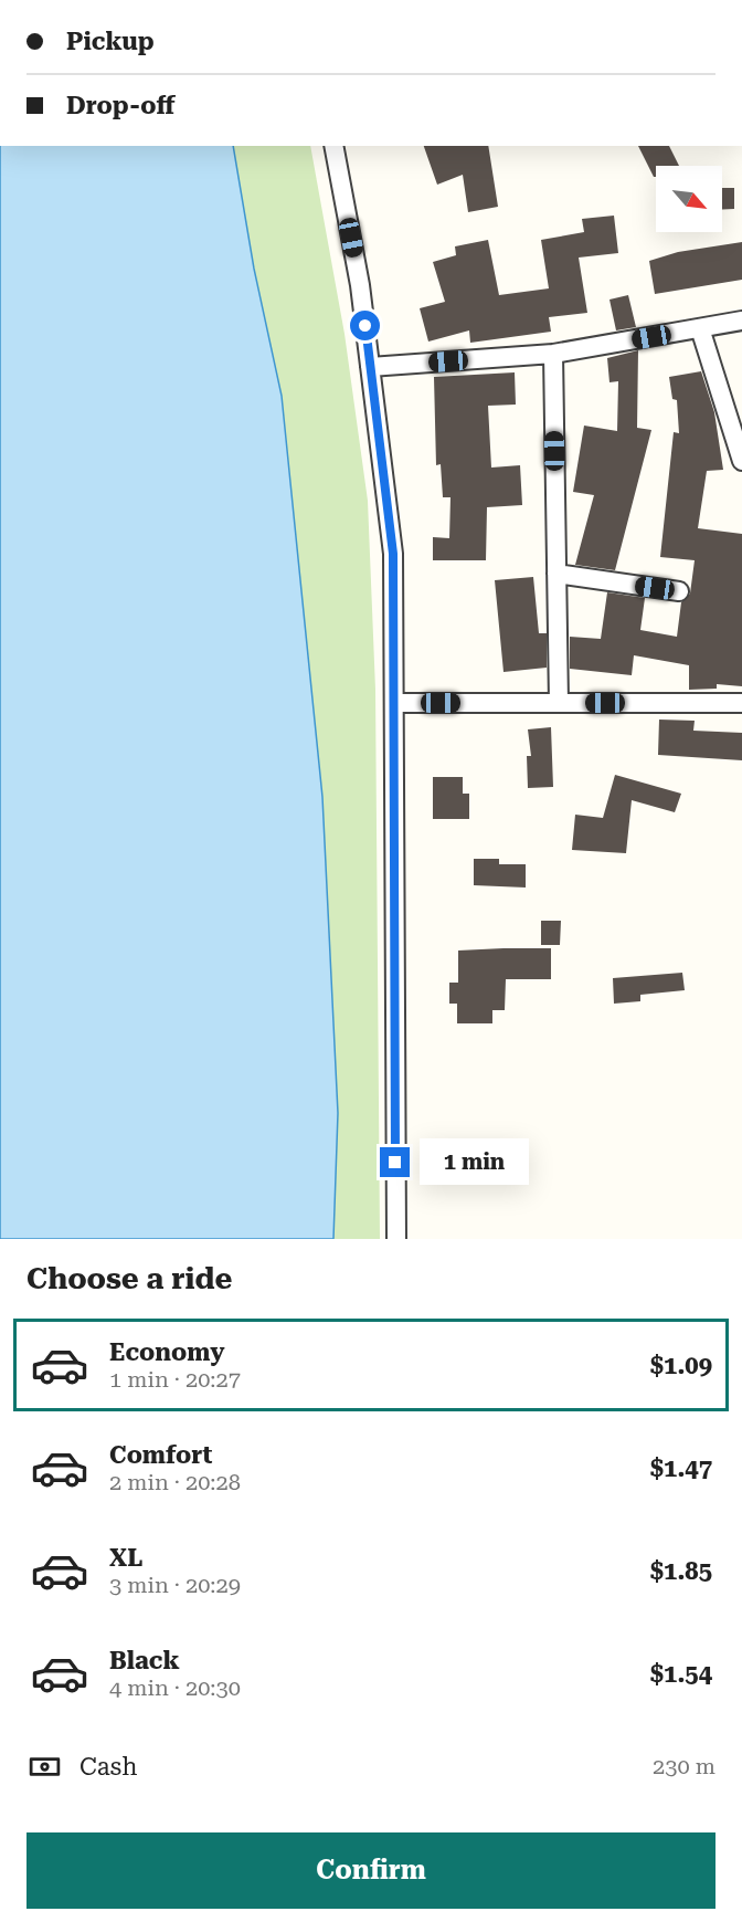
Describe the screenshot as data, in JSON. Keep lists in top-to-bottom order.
{
  "north": "bottom right",
  "page": {
    "banner": ["Pickup", "Drop-off"],
    "bubble": "1 min",
    "heading": "Choose a ride",
    "list": [
      {
        "name": "Economy",
        "note": "1 min · 20:27",
        "value": "$1.09"
      },
      {
        "name": "Comfort",
        "note": "2 min · 20:28",
        "value": "$1.47"
      },
      {
        "name": "XL",
        "note": "3 min · 20:29",
        "value": "$1.85"
      },
      {
        "name": "Black",
        "note": "4 min · 20:30",
        "value": "$1.54"
      }
    ],
    "pay": ["Cash", "230 m"],
    "buttons": "Confirm"
  }
}
